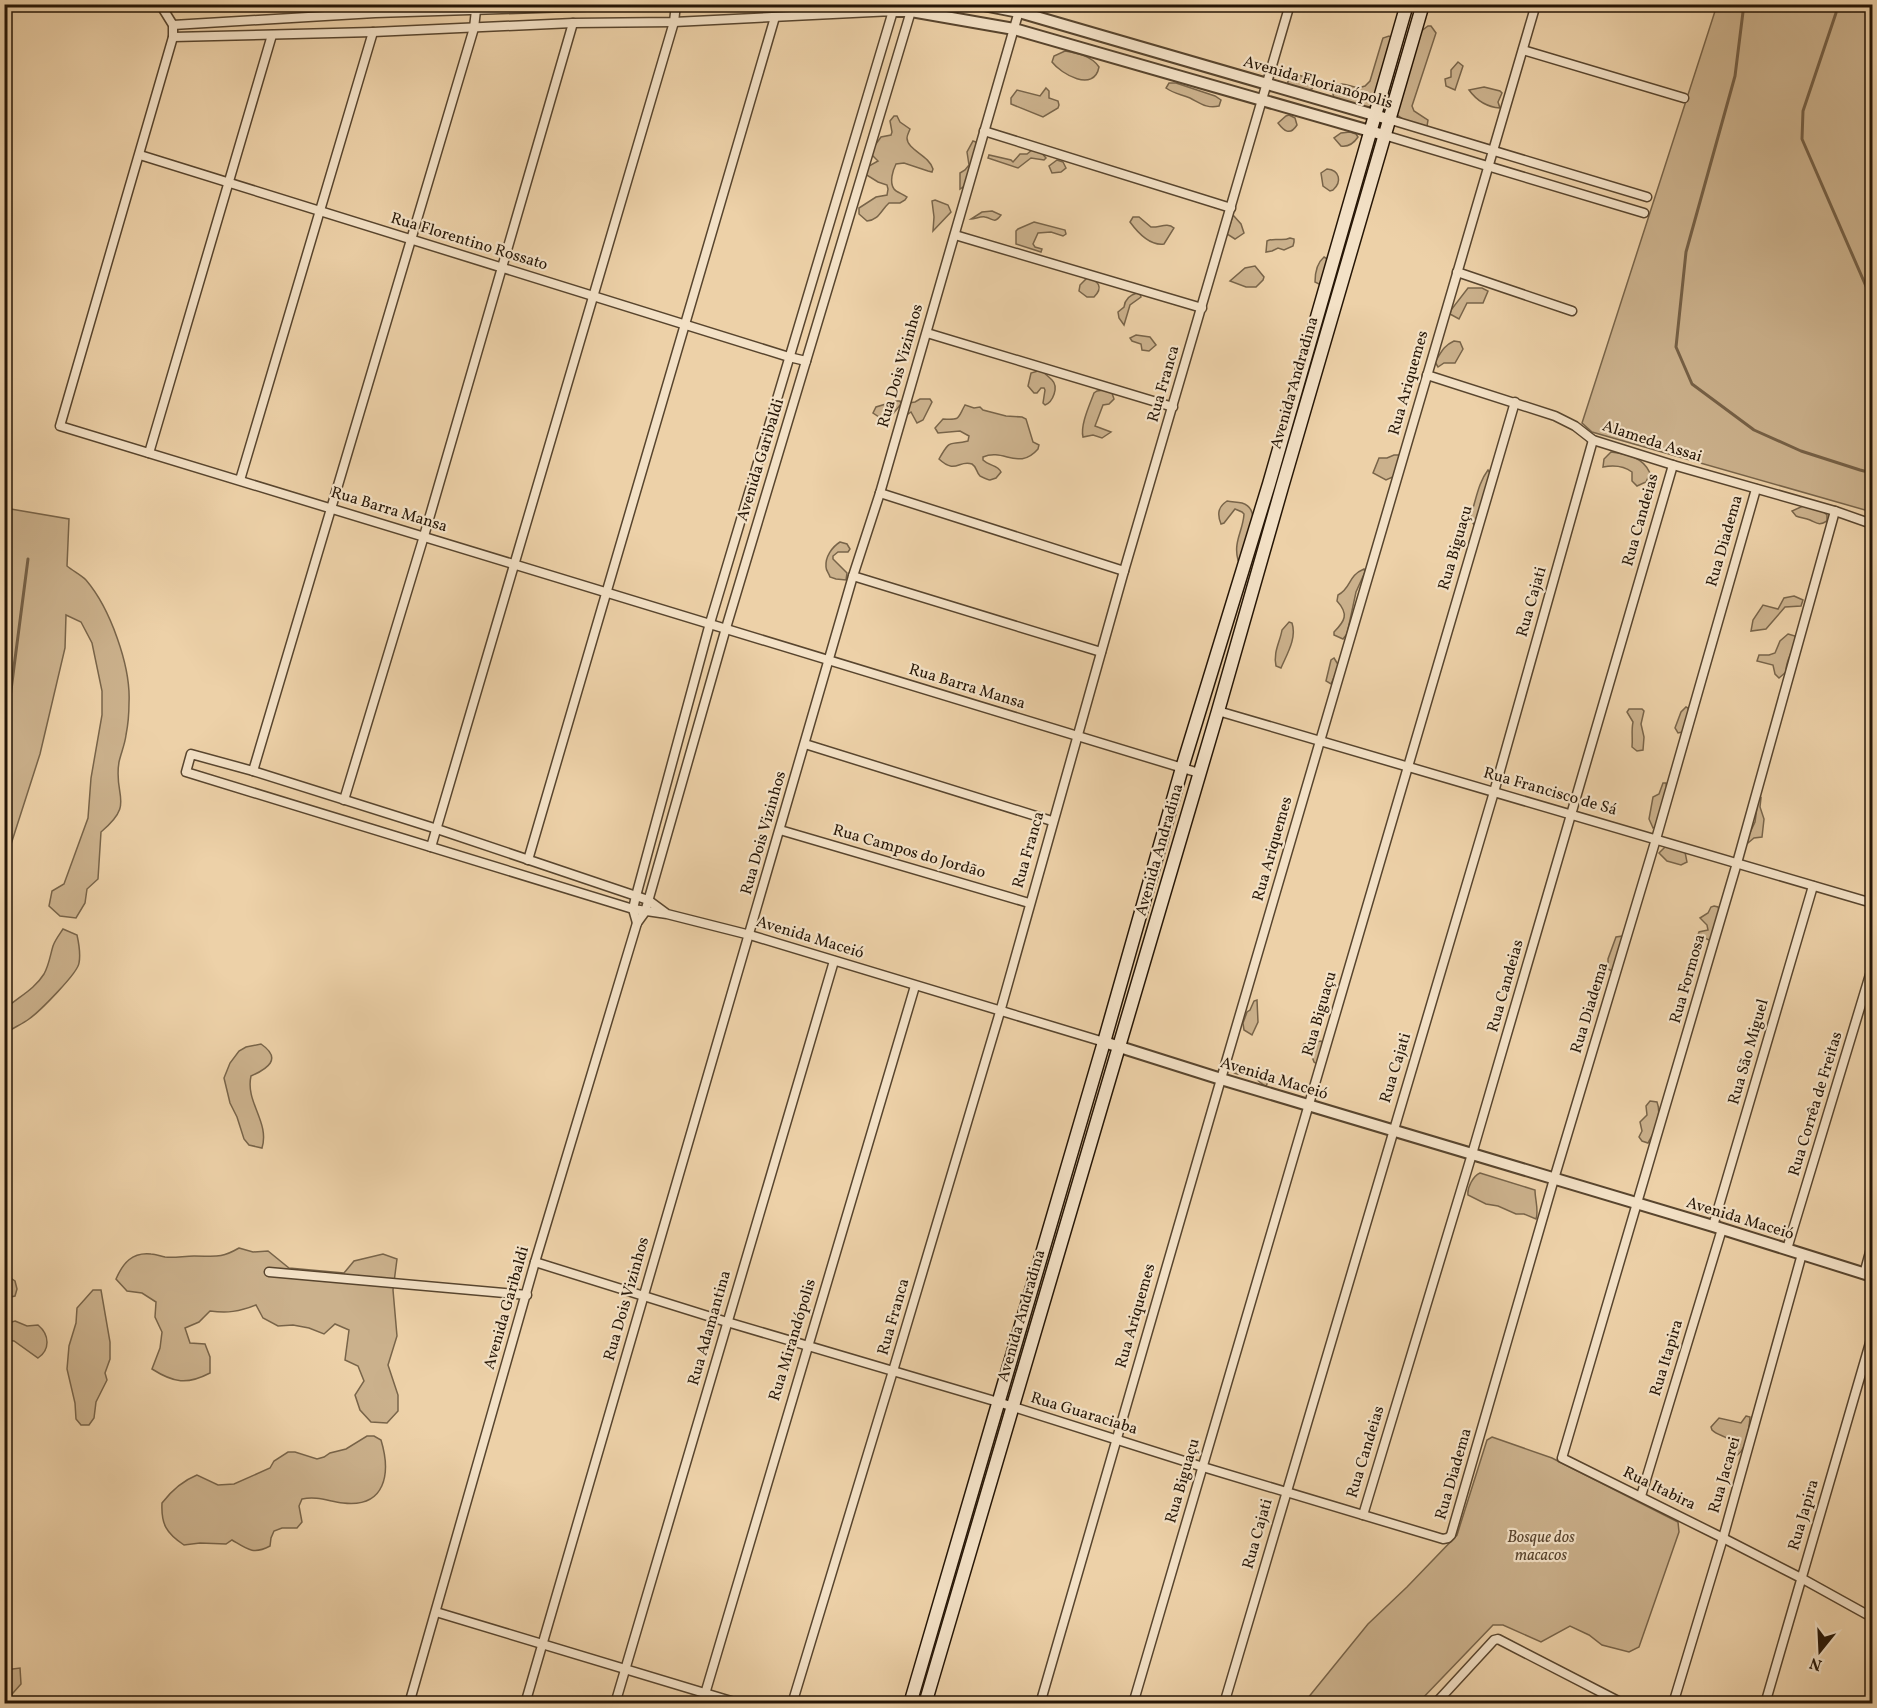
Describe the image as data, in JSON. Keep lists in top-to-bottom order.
{
  "streets": {
    "main road": ["Avenida Andradina"],
    "street": [
      "Avenida Florianópolis",
      "Rua Florentino Rossato",
      "Rua Dois Vizinhos",
      "Rua Ariquemes",
      "Rua Franca",
      "Alameda Assai",
      "Avenida Garibaldi",
      "Rua Barra Mansa",
      "Rua Candeias",
      "Rua Diadema",
      "Rua Biguaçu",
      "Rua Cajati",
      "Rua Francisco de Sá",
      "Rua Campos do Jordão",
      "Avenida Maceió",
      "Rua Formosa",
      "Rua São Miguel",
      "Rua Corrêa de Freitas",
      "Rua Adamantina",
      "Rua Mirandópolis",
      "Rua Itapira",
      "Rua Guaraciaba",
      "Rua Jacarei",
      "Rua Itabira",
      "Rua Japira"
    ]
  },
  "crossings": [
    ["Avenida Florianópolis", "Rua Dois Vizinhos"],
    ["Avenida Florianópolis", "Avenida Andradina"],
    ["Avenida Florianópolis", "Rua Ariquemes"],
    ["Avenida Florianópolis", "Rua Franca"],
    ["Rua Florentino Rossato", "Avenida Garibaldi"],
    ["Rua Florentino Rossato", "Rua Barra Mansa"],
    ["Rua Dois Vizinhos", "Rua Barra Mansa"],
    ["Rua Dois Vizinhos", "Rua Campos do Jordão"],
    ["Rua Dois Vizinhos", "Avenida Maceió"],
    ["Rua Dois Vizinhos", "Rua Guaraciaba"],
    ["Avenida Andradina", "Rua Barra Mansa"],
    ["Avenida Andradina", "Rua Francisco de Sá"],
    ["Avenida Andradina", "Avenida Maceió"],
    ["Avenida Andradina", "Rua Guaraciaba"],
    ["Rua Ariquemes", "Alameda Assai"],
    ["Rua Ariquemes", "Rua Francisco de Sá"],
    ["Rua Ariquemes", "Avenida Maceió"],
    ["Rua Ariquemes", "Rua Guaraciaba"],
    ["Rua Franca", "Rua Barra Mansa"],
    ["Rua Franca", "Rua Campos do Jordão"],
    ["Rua Franca", "Avenida Maceió"],
    ["Rua Franca", "Rua Guaraciaba"],
    ["Alameda Assai", "Rua Candeias"],
    ["Alameda Assai", "Rua Diadema"],
    ["Alameda Assai", "Rua Biguaçu"],
    ["Alameda Assai", "Rua Cajati"],
    ["Alameda Assai", "Rua Formosa"],
    ["Avenida Garibaldi", "Rua Barra Mansa"],
    ["Avenida Garibaldi", "Avenida Maceió"],
    ["Avenida Garibaldi", "Rua Guaraciaba"],
    ["Rua Candeias", "Rua Francisco de Sá"],
    ["Rua Candeias", "Avenida Maceió"],
    ["Rua Candeias", "Rua Guaraciaba"],
    ["Rua Diadema", "Rua Francisco de Sá"],
    ["Rua Diadema", "Avenida Maceió"],
    ["Rua Diadema", "Rua Guaraciaba"],
    ["Rua Biguaçu", "Rua Francisco de Sá"],
    ["Rua Biguaçu", "Avenida Maceió"],
    ["Rua Biguaçu", "Rua Guaraciaba"],
    ["Rua Cajati", "Rua Francisco de Sá"],
    ["Rua Cajati", "Avenida Maceió"],
    ["Rua Cajati", "Rua Guaraciaba"],
    ["Rua Francisco de Sá", "Rua Formosa"],
    ["Rua Francisco de Sá", "Rua São Miguel"],
    ["Avenida Maceió", "Rua Formosa"],
    ["Avenida Maceió", "Rua São Miguel"],
    ["Avenida Maceió", "Rua Corrêa de Freitas"],
    ["Avenida Maceió", "Rua Adamantina"],
    ["Avenida Maceió", "Rua Mirandópolis"],
    ["Avenida Maceió", "Rua Itapira"],
    ["Avenida Maceió", "Rua Jacarei"],
    ["Rua Formosa", "Rua Itabira"],
    ["Rua São Miguel", "Rua Itapira"],
    ["Rua Adamantina", "Rua Guaraciaba"],
    ["Rua Mirandópolis", "Rua Guaraciaba"],
    ["Rua Itapira", "Rua Itabira"],
    ["Rua Jacarei", "Rua Itabira"],
    ["Rua Itabira", "Rua Japira"]
  ],
  "parks": ["Bosque dos macacos"],
  "north": "bottom"
}
